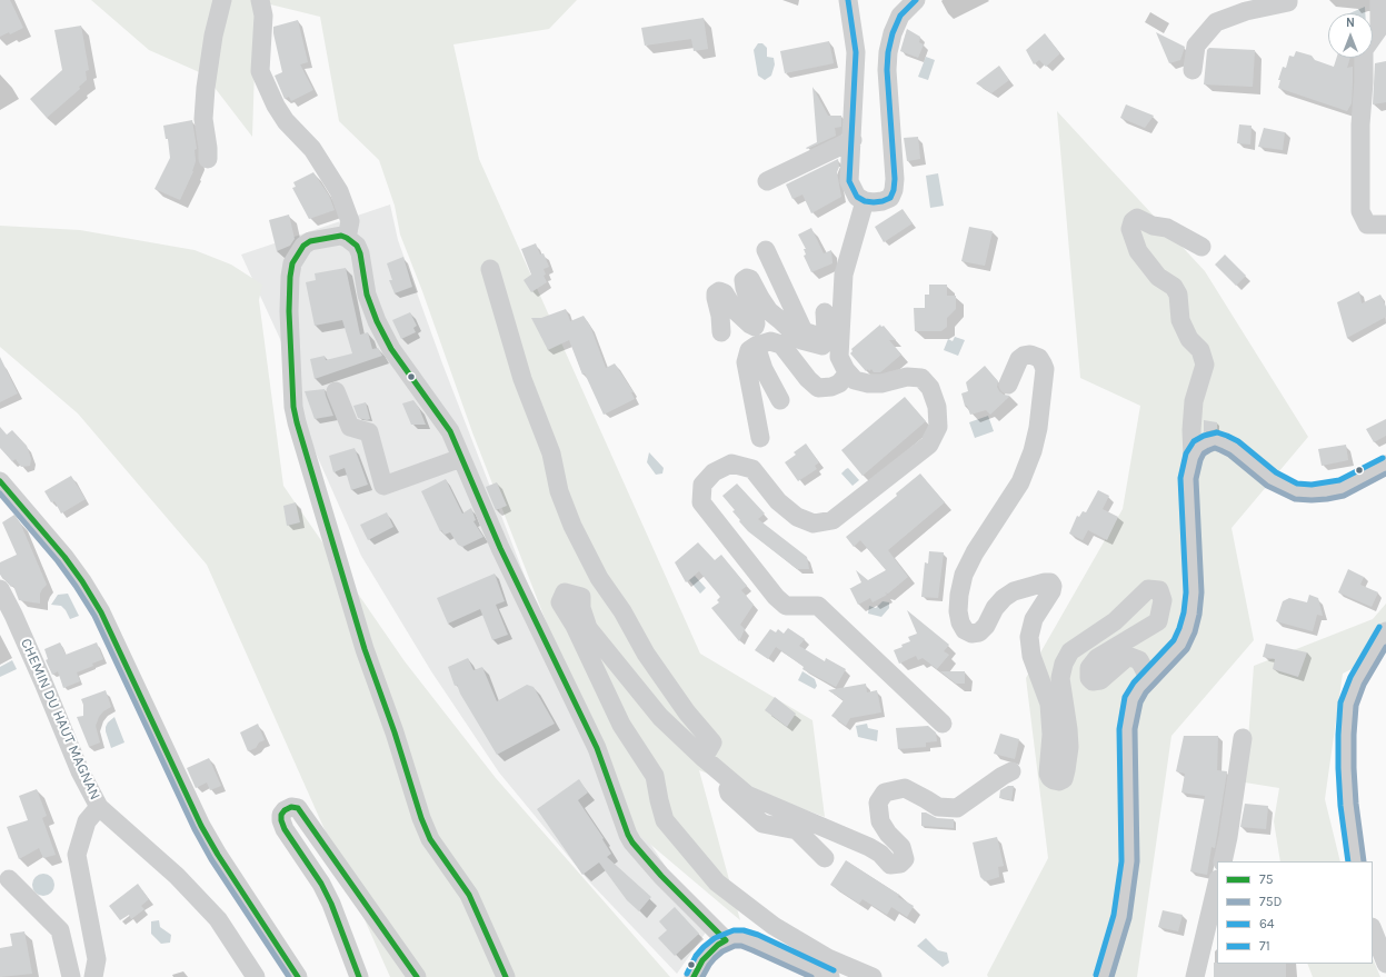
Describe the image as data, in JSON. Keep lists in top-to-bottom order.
{
  "streets": {
    "street": ["CHEMIN DU HAUT MAGNAN"]
  },
  "lines": [
    "transit line 71",
    "transit line 75",
    "transit line 64",
    "transit line 75D"
  ],
  "legend": [
    "75",
    "75D",
    "64",
    "71"
  ],
  "north": "top"
}
